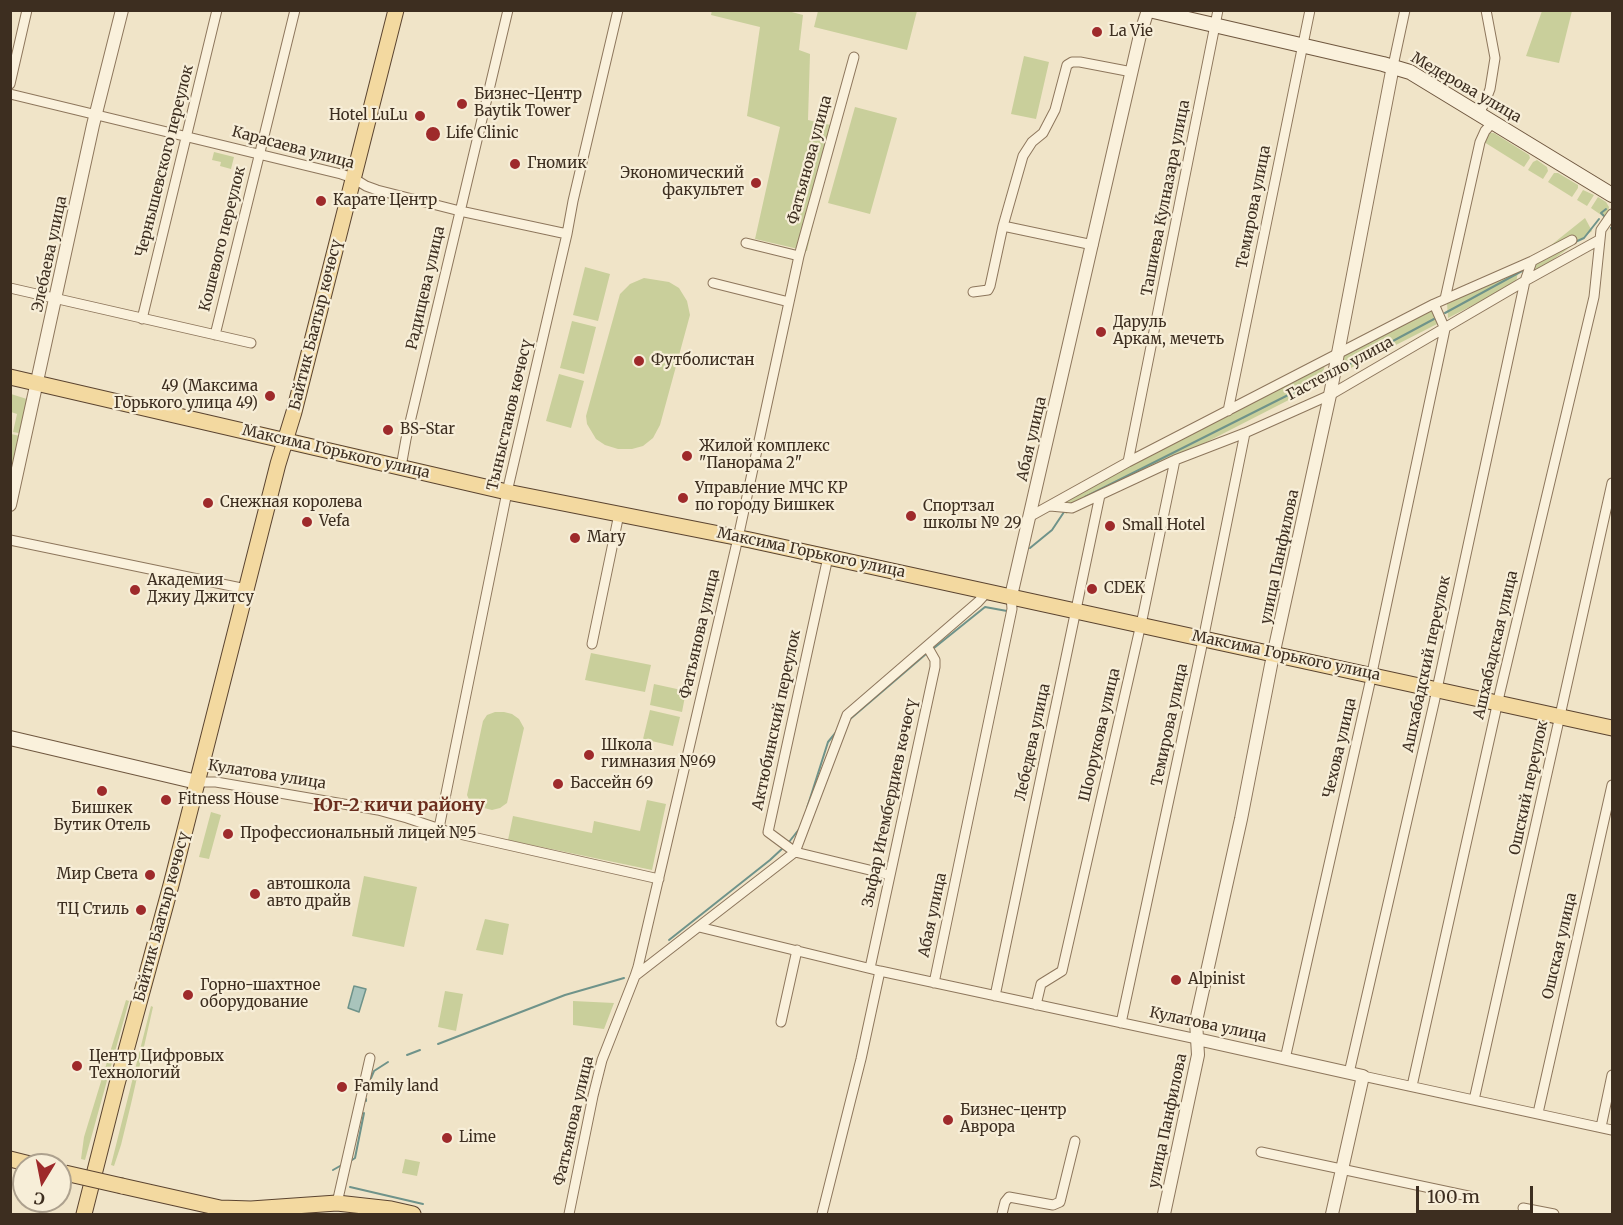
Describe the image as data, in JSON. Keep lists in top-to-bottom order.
{
  "streets": {
    "main road": [
      "Медерова улица",
      "Байтик Баатыр көчөсү",
      "Максима Горького улица",
      "Кулатова улица"
    ],
    "street": [
      "Карасаева улица",
      "Фатьянова улица",
      "Чернышевского переулок",
      "Ташиева Кулназара улица",
      "Темирова улица",
      "Кошевого переулок",
      "Элебаева улица",
      "Радищева улица",
      "Гастелло улица",
      "Тыныстанов көчөсү",
      "Абая улица",
      "улица Панфилова",
      "Ашхабадская улица",
      "Ашхабадский переулок",
      "Актюбинский переулок",
      "Шоорукова улица",
      "Лебедева улица",
      "Чехова улица",
      "Ошский переулок",
      "Зыфар Игембердиев көчөсү",
      "Ошская улица"
    ]
  },
  "crossings": [
    ["Медерова улица", "Ташиева Кулназара улица"],
    ["Медерова улица", "Темирова улица"],
    ["Медерова улица", "Абая улица"],
    ["Медерова улица", "улица Панфилова"],
    ["Карасаева улица", "Чернышевского переулок"],
    ["Карасаева улица", "Кошевого переулок"],
    ["Карасаева улица", "Элебаева улица"],
    ["Карасаева улица", "Радищева улица"],
    ["Карасаева улица", "Байтик Баатыр көчөсү"],
    ["Карасаева улица", "Тыныстанов көчөсү"],
    ["Фатьянова улица", "Максима Горького улица"],
    ["Фатьянова улица", "Кулатова улица"],
    ["Ташиева Кулназара улица", "Гастелло улица"],
    ["Темирова улица", "Гастелло улица"],
    ["Темирова улица", "Максима Горького улица"],
    ["Темирова улица", "Кулатова улица"],
    ["Элебаева улица", "Максима Горького улица"],
    ["Радищева улица", "Максима Горького улица"],
    ["Байтик Баатыр көчөсү", "Максима Горького улица"],
    ["Байтик Баатыр көчөсү", "Кулатова улица"],
    ["Гастелло улица", "Абая улица"],
    ["Гастелло улица", "улица Панфилова"],
    ["Гастелло улица", "Ашхабадская улица"],
    ["Гастелло улица", "Ашхабадский переулок"],
    ["Гастелло улица", "Шоорукова улица"],
    ["Гастелло улица", "Лебедева улица"],
    ["Гастелло улица", "Чехова улица"],
    ["Тыныстанов көчөсү", "Максима Горького улица"],
    ["Тыныстанов көчөсү", "Кулатова улица"],
    ["Абая улица", "Максима Горького улица"],
    ["Абая улица", "Кулатова улица"],
    ["Максима Горького улица", "улица Панфилова"],
    ["Максима Горького улица", "Ашхабадская улица"],
    ["Максима Горького улица", "Ашхабадский переулок"],
    ["Максима Горького улица", "Актюбинский переулок"],
    ["Максима Горького улица", "Шоорукова улица"],
    ["Максима Горького улица", "Лебедева улица"],
    ["Максима Горького улица", "Чехова улица"],
    ["Максима Горького улица", "Ошский переулок"],
    ["улица Панфилова", "Кулатова улица"],
    ["Ашхабадская улица", "Кулатова улица"],
    ["Ашхабадский переулок", "Кулатова улица"],
    ["Актюбинский переулок", "Зыфар Игембердиев көчөсү"],
    ["Шоорукова улица", "Кулатова улица"],
    ["Лебедева улица", "Кулатова улица"],
    ["Чехова улица", "Кулатова улица"],
    ["Кулатова улица", "Ошский переулок"],
    ["Кулатова улица", "Зыфар Игембердиев көчөсү"],
    ["Кулатова улица", "Ошская улица"]
  ],
  "districts": ["Юг-2 кичи району"],
  "places": [
    "La Vie",
    "Бизнес-Центр Baytik Tower",
    "Hotel LuLu",
    "Life Clinic",
    "Гномик",
    "Экономический факультет",
    "Карате Центр",
    "Даруль Аркам, мечеть",
    "Футболистан",
    "49 (Максима Горького улица 49)",
    "BS-Star",
    "Жилой комплекс \"Панорама 2\"",
    "Управление МЧС КР по городу Бишкек",
    "Снежная королева",
    "Спортзал школы № 29",
    "Vefa",
    "Small Hotel",
    "Mary",
    "CDEK",
    "Академия Джиу Джитсу",
    "Школа гимназия №69",
    "Бассейн 69",
    "Бишкек Бутик Отель",
    "Fitness House",
    "Профессиональный лицей №5",
    "Мир Света",
    "автошкола авто драйв",
    "ТЦ Стиль",
    "Alpinist",
    "Горно-шахтное оборудование",
    "Центр Цифровых Технологий",
    "Family land",
    "Бизнес-центр Аврора",
    "Lime"
  ],
  "scale_bar": "100 m",
  "north": "bottom"
}
